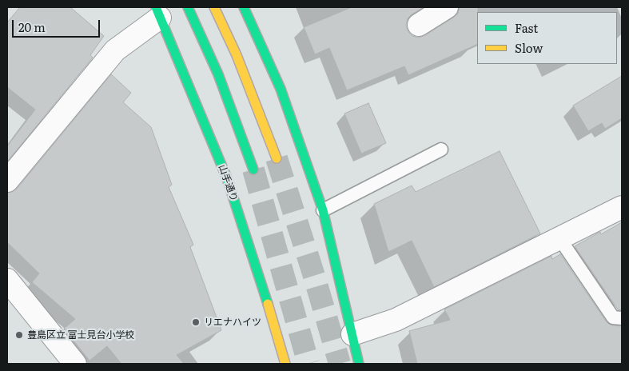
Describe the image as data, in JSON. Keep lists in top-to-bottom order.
{
  "streets": {
    "main road": ["山手通り"]
  },
  "places": ["リエナハイツ", "豊島区立 富士見台小学校"],
  "legend": ["Fast", "Slow"],
  "scale_bar": "20 m"
}
